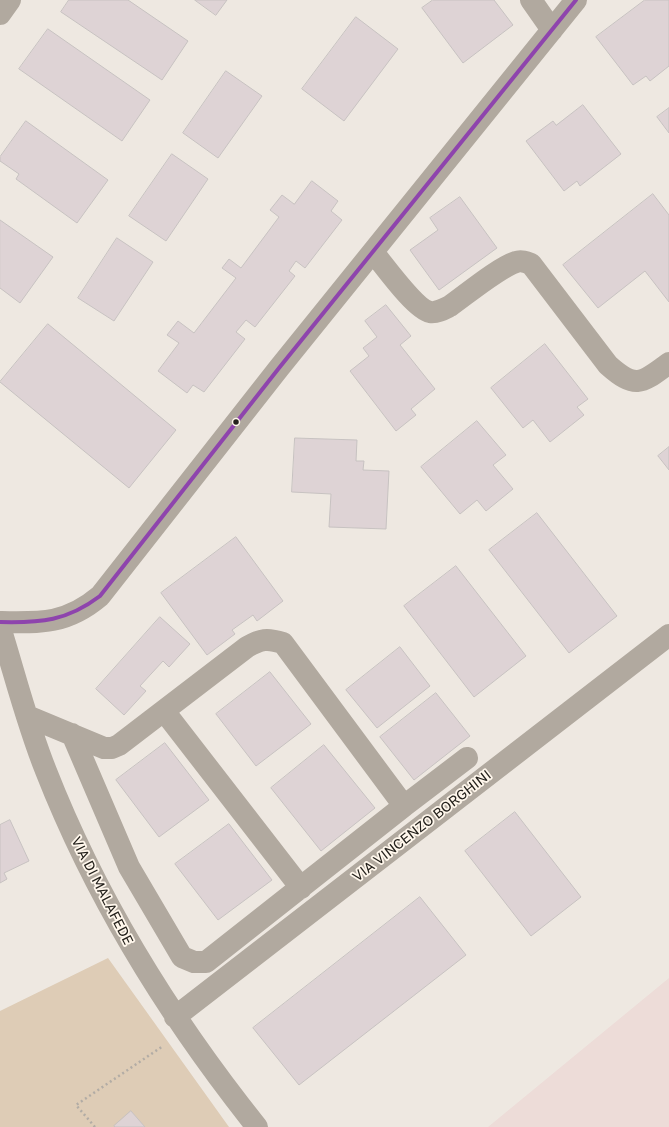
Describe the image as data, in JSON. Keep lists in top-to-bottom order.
{
  "streets": {
    "street": ["VIA VINCENZO BORGHINI", "VIA DI MALAFEDE"]
  },
  "crossings": [
    ["VIA VINCENZO BORGHINI", "VIA DI MALAFEDE"]
  ]
}
